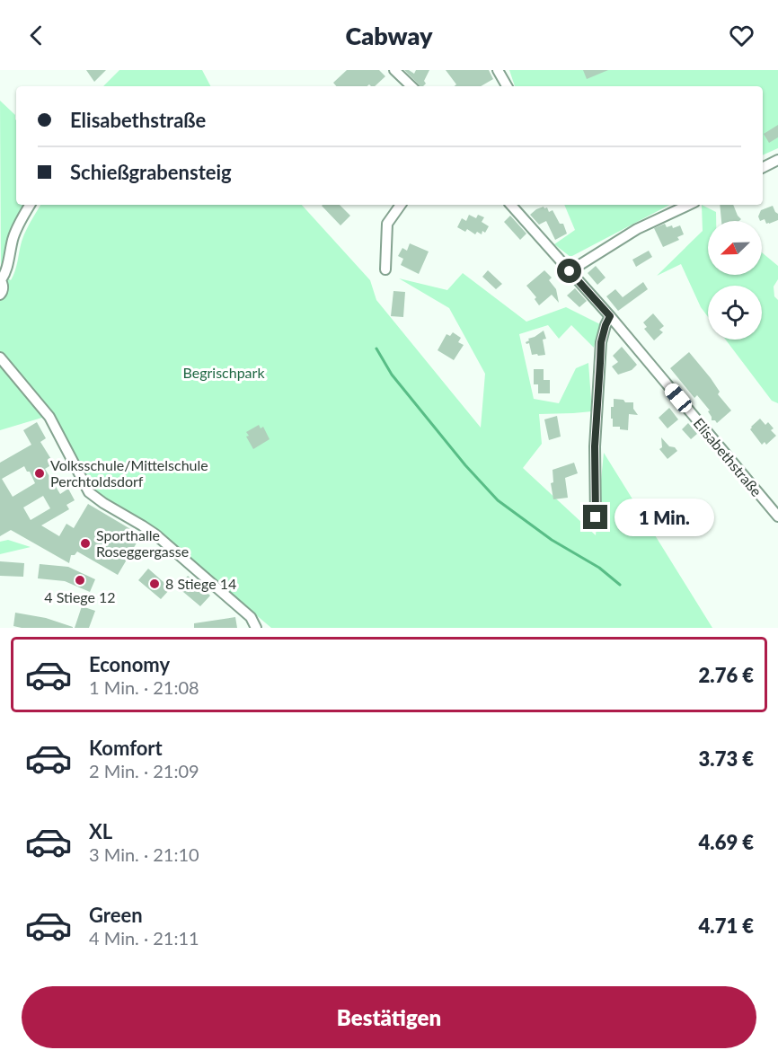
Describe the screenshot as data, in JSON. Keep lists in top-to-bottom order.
{
  "streets": {
    "street": ["Elisabethstraße"]
  },
  "parks": ["Begrischpark"],
  "places": [
    "Volksschule/Mittelschule Perchtoldsdorf",
    "Sporthalle Roseggergasse",
    "4 Stiege 12",
    "8 Stiege 14"
  ],
  "north": "bottom left",
  "page": {
    "header": "Cabway",
    "banner": ["Elisabethstraße", "Schießgrabensteig"],
    "bubble": "1 Min.",
    "list": [
      {
        "name": "Economy",
        "note": "1 Min. · 21:08",
        "value": "2.76 €"
      },
      {
        "name": "Komfort",
        "note": "2 Min. · 21:09",
        "value": "3.73 €"
      },
      {
        "name": "XL",
        "note": "3 Min. · 21:10",
        "value": "4.69 €"
      },
      {
        "name": "Green",
        "note": "4 Min. · 21:11",
        "value": "4.71 €"
      }
    ],
    "buttons": "Bestätigen"
  }
}
